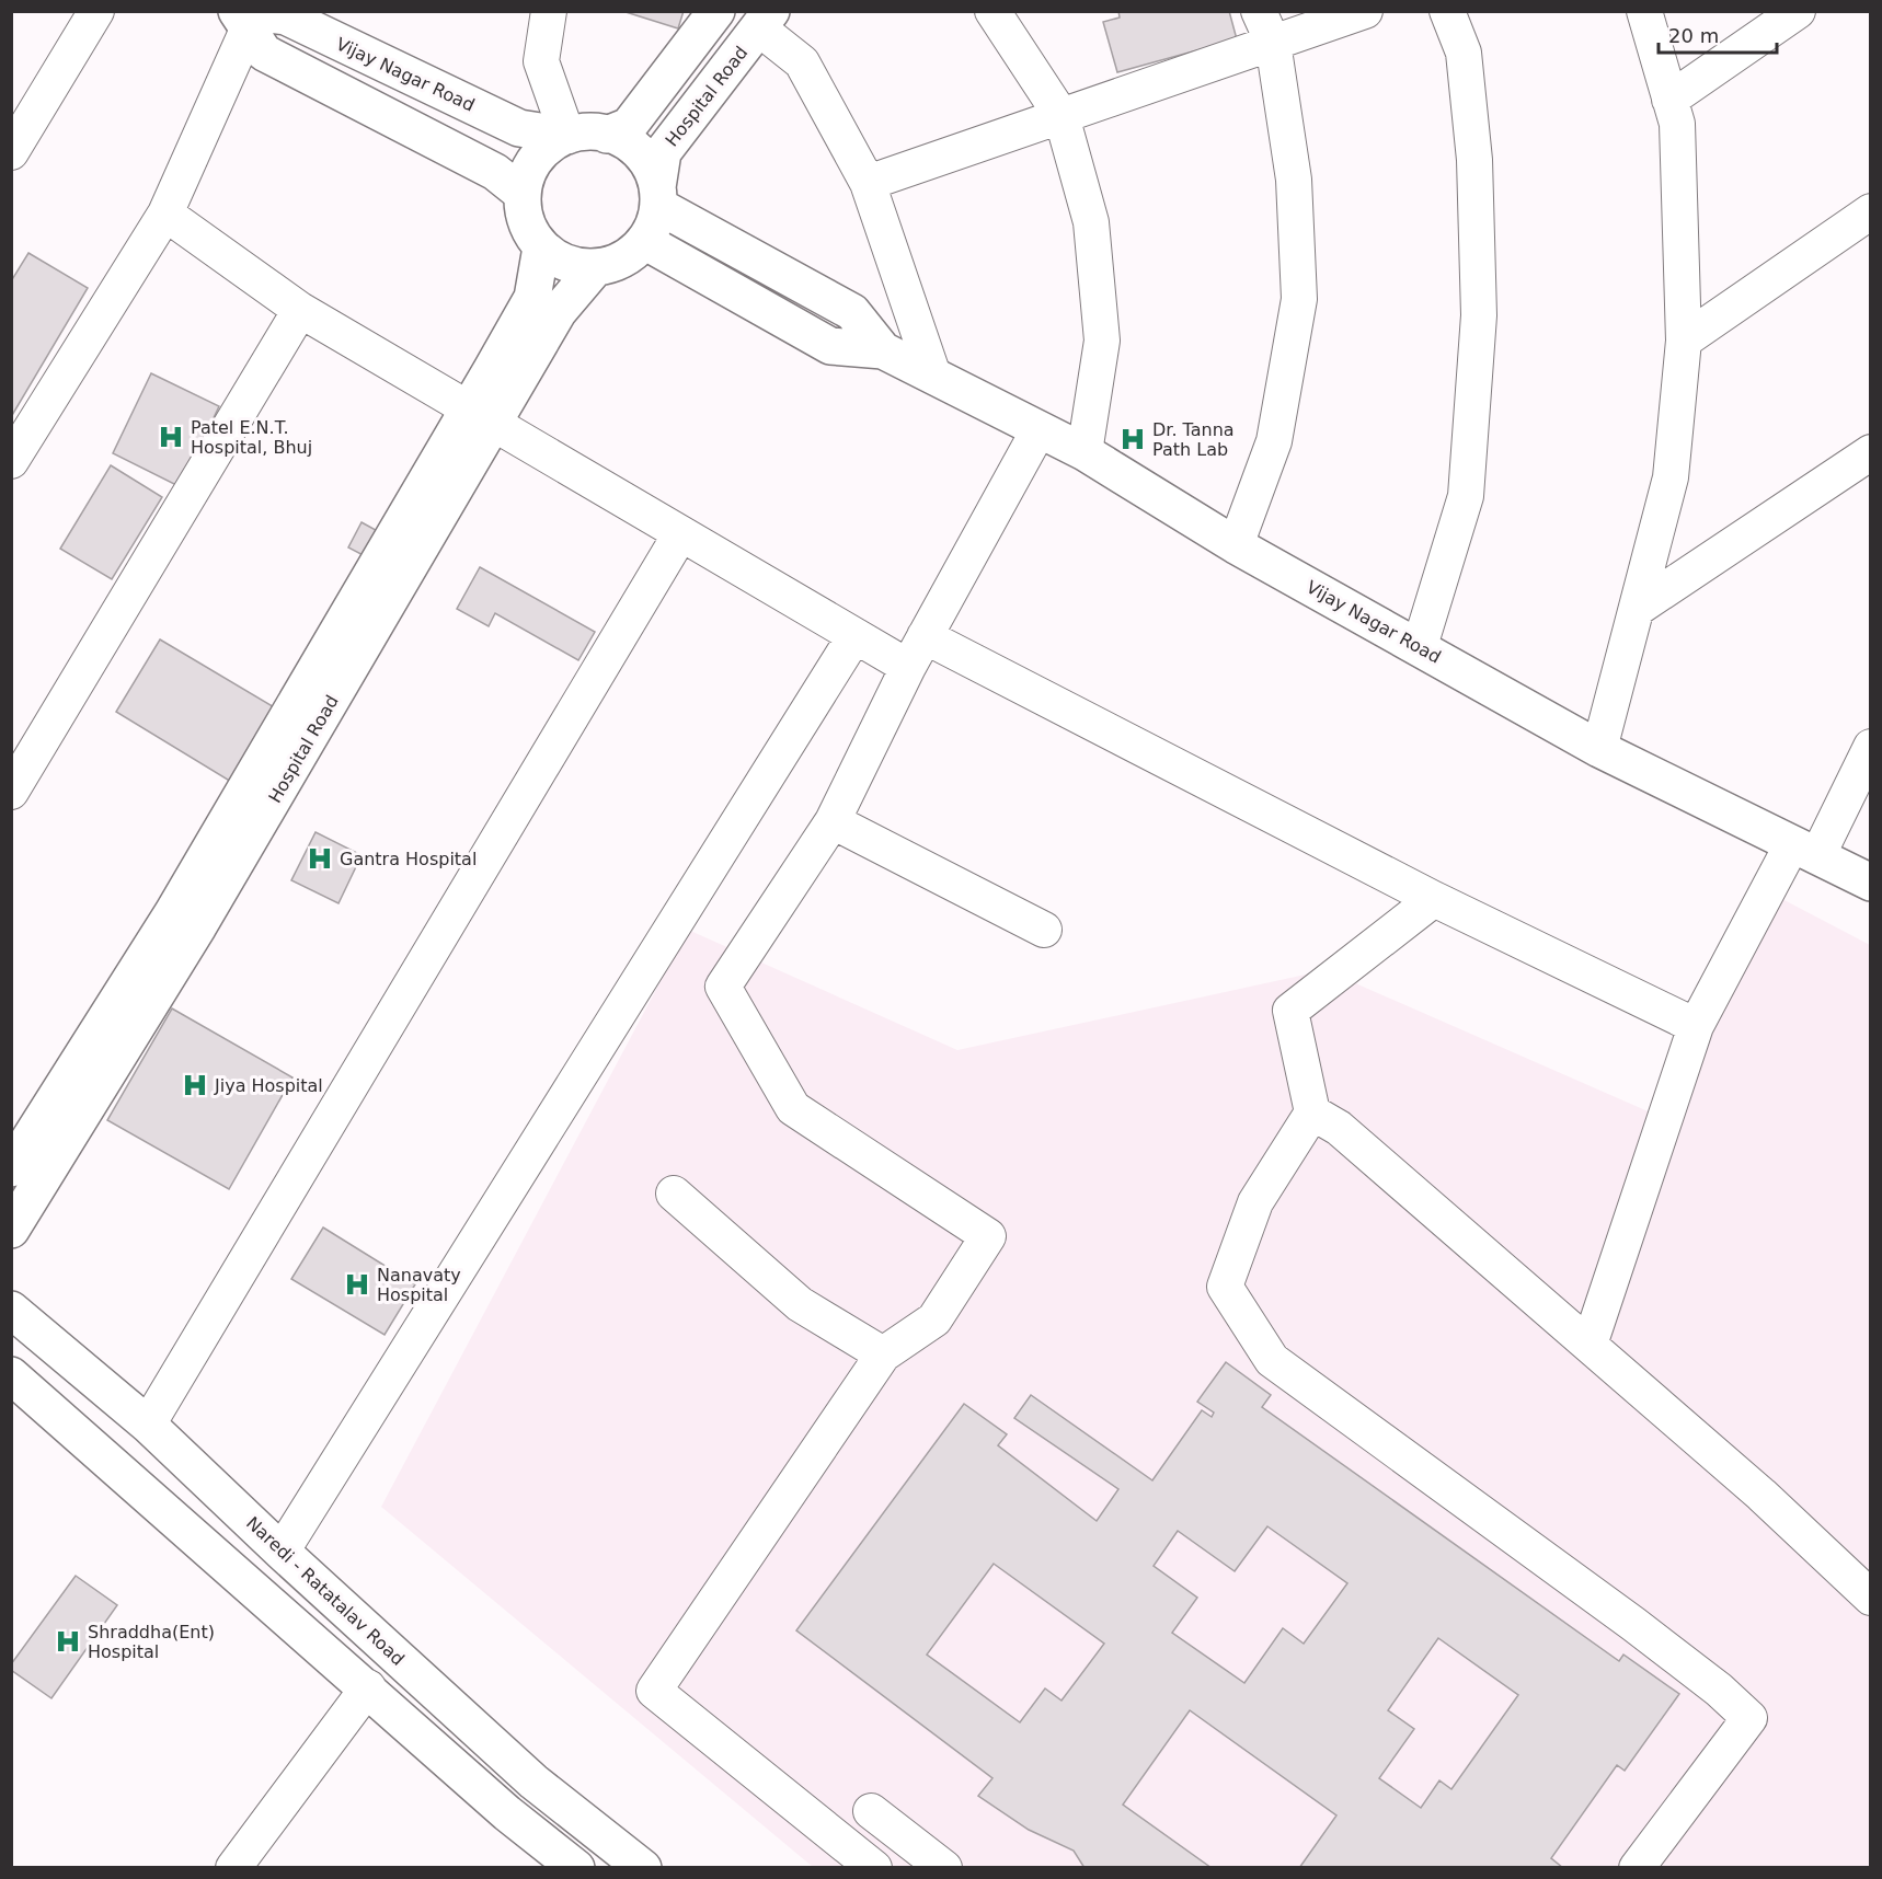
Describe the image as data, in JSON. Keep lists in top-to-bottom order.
{
  "streets": {
    "street": ["Vijay Nagar Road", "Hospital Road", "Naredi - Ratatalav Road"]
  },
  "crossings": [
    ["Vijay Nagar Road", "Hospital Road"]
  ],
  "places": {
    "hospital": [
      "Patel E.N.T. Hospital, Bhuj",
      "Dr. Tanna Path Lab",
      "Gantra Hospital",
      "Jiya Hospital",
      "Nanavaty Hospital",
      "Shraddha(Ent) Hospital"
    ]
  },
  "scale_bar": "20 m"
}
